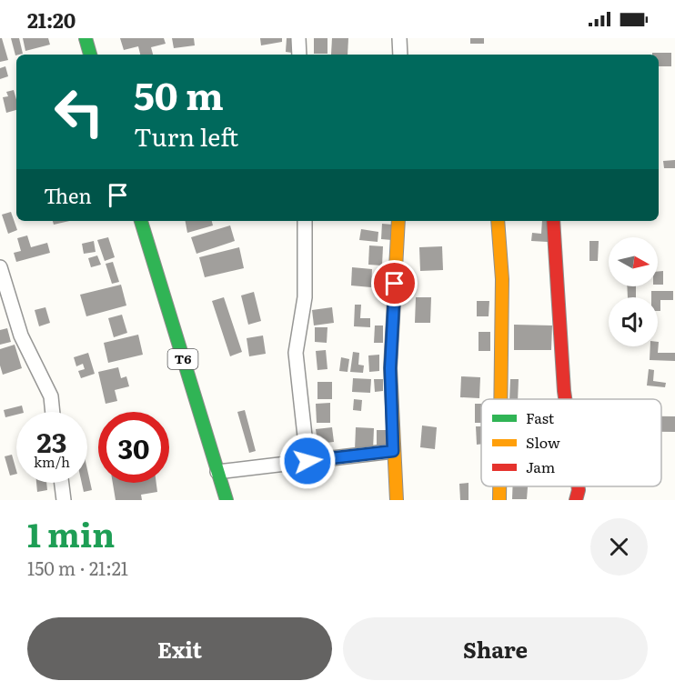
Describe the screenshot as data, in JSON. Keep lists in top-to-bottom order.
{
  "streets": {
    "main road": ["T6"]
  },
  "legend": ["Fast", "Slow", "Jam"],
  "north": "right",
  "page": {
    "status": "21:20",
    "turn": ["50 m", "Turn left"],
    "then": "Then",
    "speed": "23 km/h",
    "limit": "30",
    "heading": ["1 min", "150 m · 21:21"],
    "buttons": ["Exit", "Share"]
  }
}
